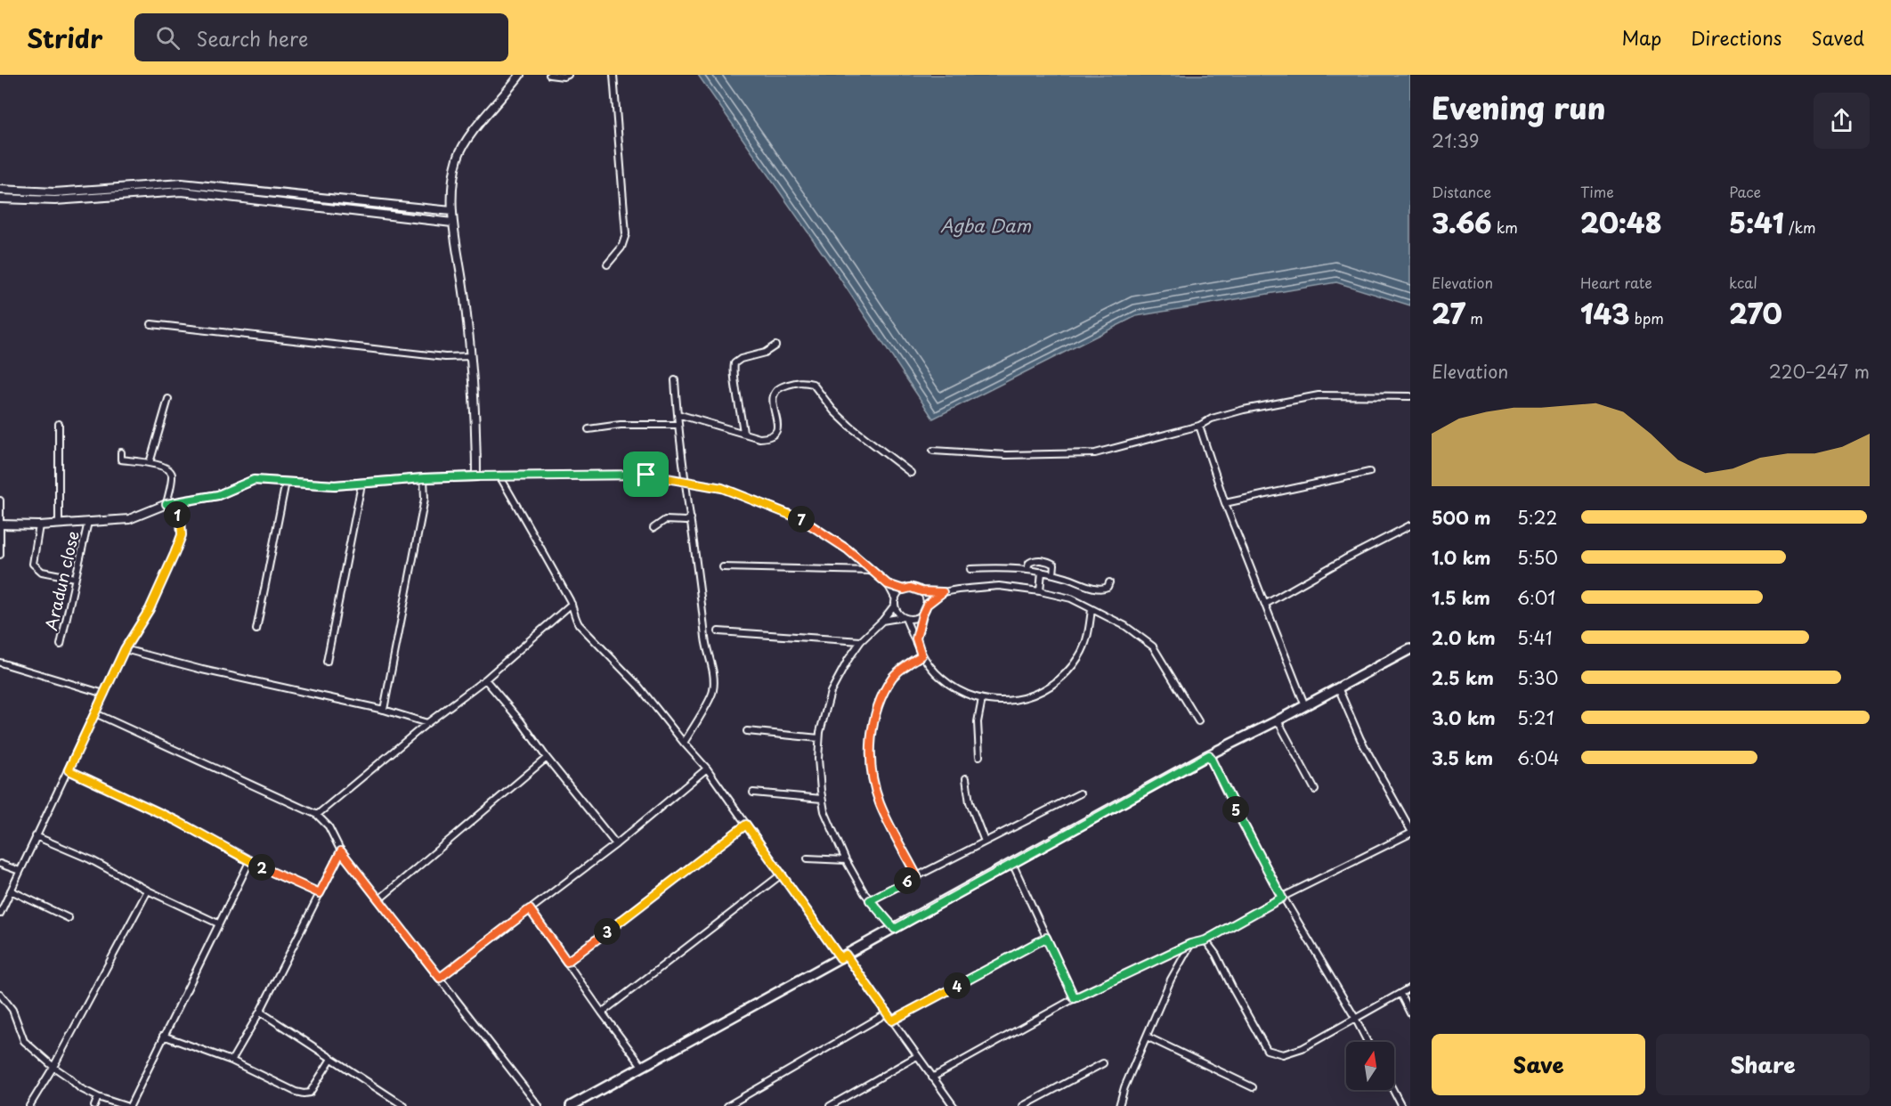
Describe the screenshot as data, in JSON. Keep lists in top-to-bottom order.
{
  "streets": {
    "street": ["Aradun close"]
  },
  "water": ["Agba Dam"],
  "north": "top",
  "page": {
    "header": "Stridr",
    "search": "Search here",
    "nav": ["Map", "Directions", "Saved"],
    "heading": ["Evening run", "21:39"],
    "stats": [
      ["Distance", "3.66 km"],
      ["Time", "20:48"],
      ["Pace", "5:41 /km"],
      ["Elevation", "27 m"],
      ["Heart rate", "143 bpm"],
      ["kcal", "270"]
    ],
    "chart": ["Elevation", "220–247 m"],
    "list": [
      {
        "name": "500 m",
        "note": "5:22"
      },
      {
        "name": "1.0 km",
        "note": "5:50"
      },
      {
        "name": "1.5 km",
        "note": "6:01"
      },
      {
        "name": "2.0 km",
        "note": "5:41"
      },
      {
        "name": "2.5 km",
        "note": "5:30"
      },
      {
        "name": "3.0 km",
        "note": "5:21"
      },
      {
        "name": "3.5 km",
        "note": "6:04"
      }
    ],
    "pins": [
      "1",
      "7",
      "5",
      "2",
      "6",
      "3",
      "4"
    ],
    "buttons": ["Save", "Share"]
  }
}
